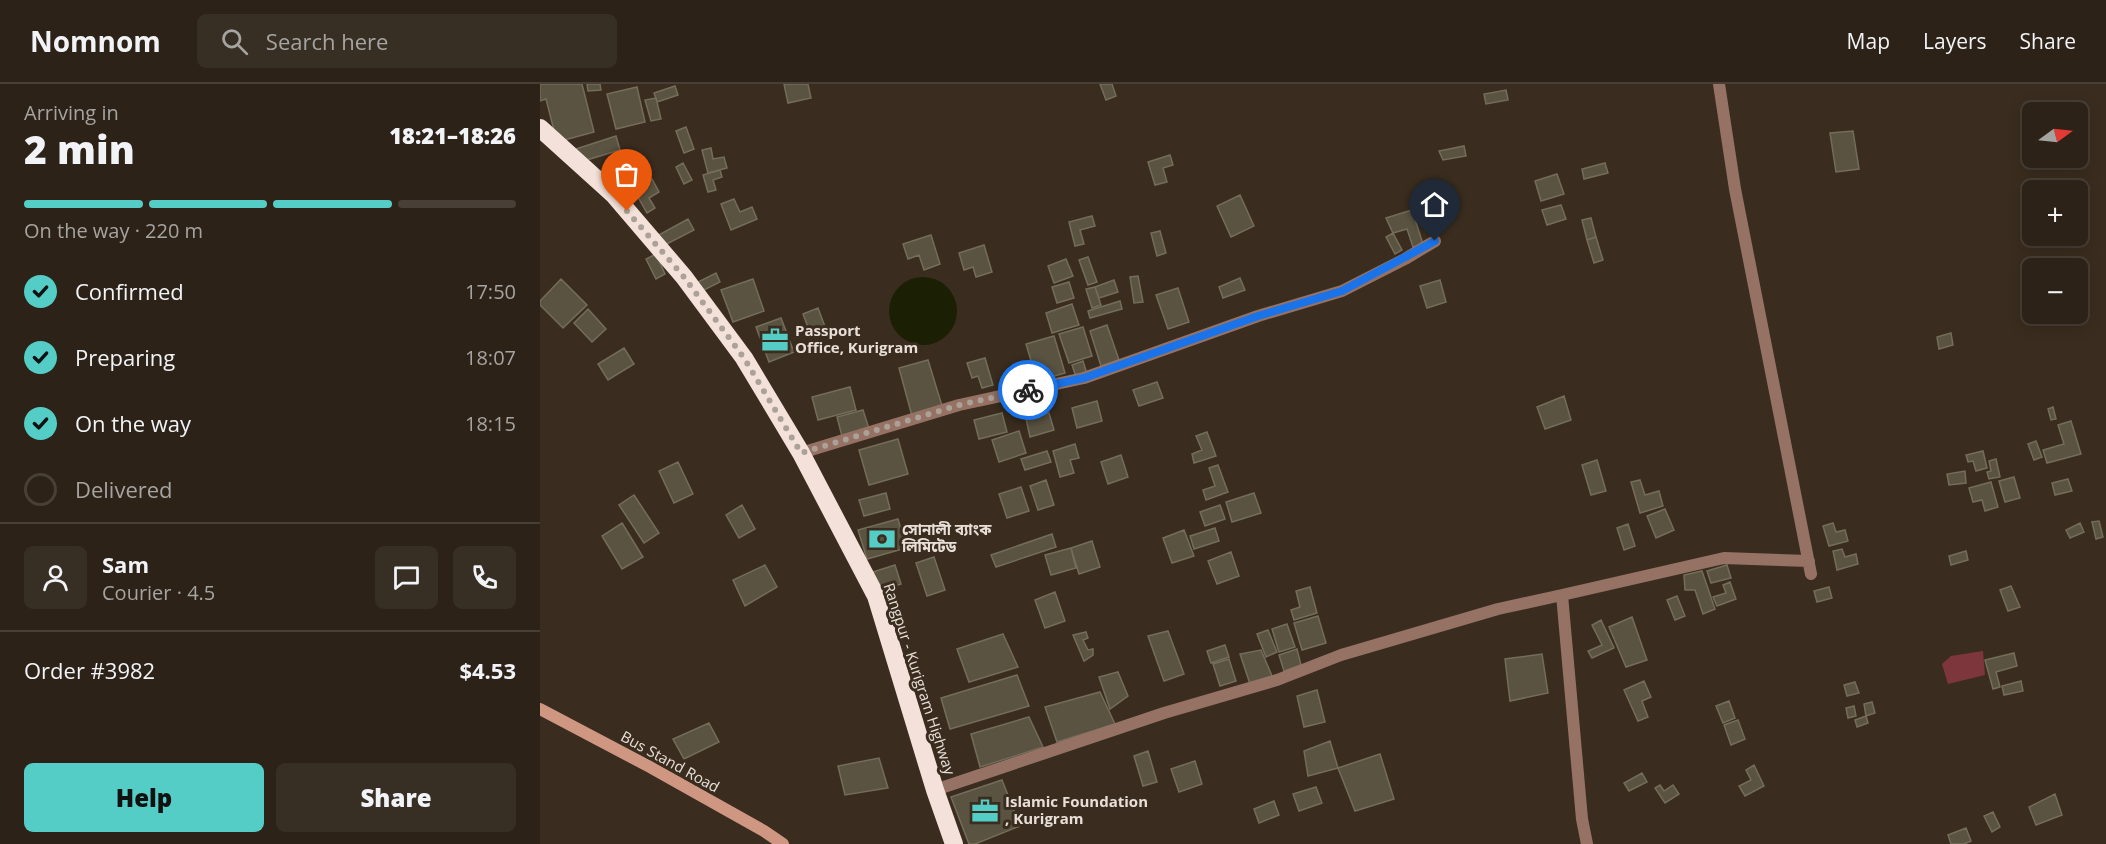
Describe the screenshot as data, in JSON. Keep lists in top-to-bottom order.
{
  "streets": {
    "highway": ["Rangpur - Kurigram Highway"],
    "street": ["Bus Stand Road"]
  },
  "places": {
    "office": ["Passport Office, Kurigram", "Islamic Foundation , Kurigram"],
    "bank": ["সোনালী ব্যাংক লিমিটেড"]
  },
  "north": "right",
  "page": {
    "header": "Nomnom",
    "search": "Search here",
    "nav": ["Map", "Layers", "Share"],
    "heading": ["2 min", "Arriving in", "18:21–18:26"],
    "panel": [
      "Sam",
      "Courier · 4.5",
      "Order #3982",
      "$4.53"
    ],
    "map_buttons": ["+", "−"],
    "bar": "On the way · 220 m",
    "list": [
      ["Confirmed", "17:50"],
      ["Preparing", "18:07"],
      ["On the way", "18:15"],
      "Delivered"
    ],
    "buttons": ["Help", "Share"]
  }
}
